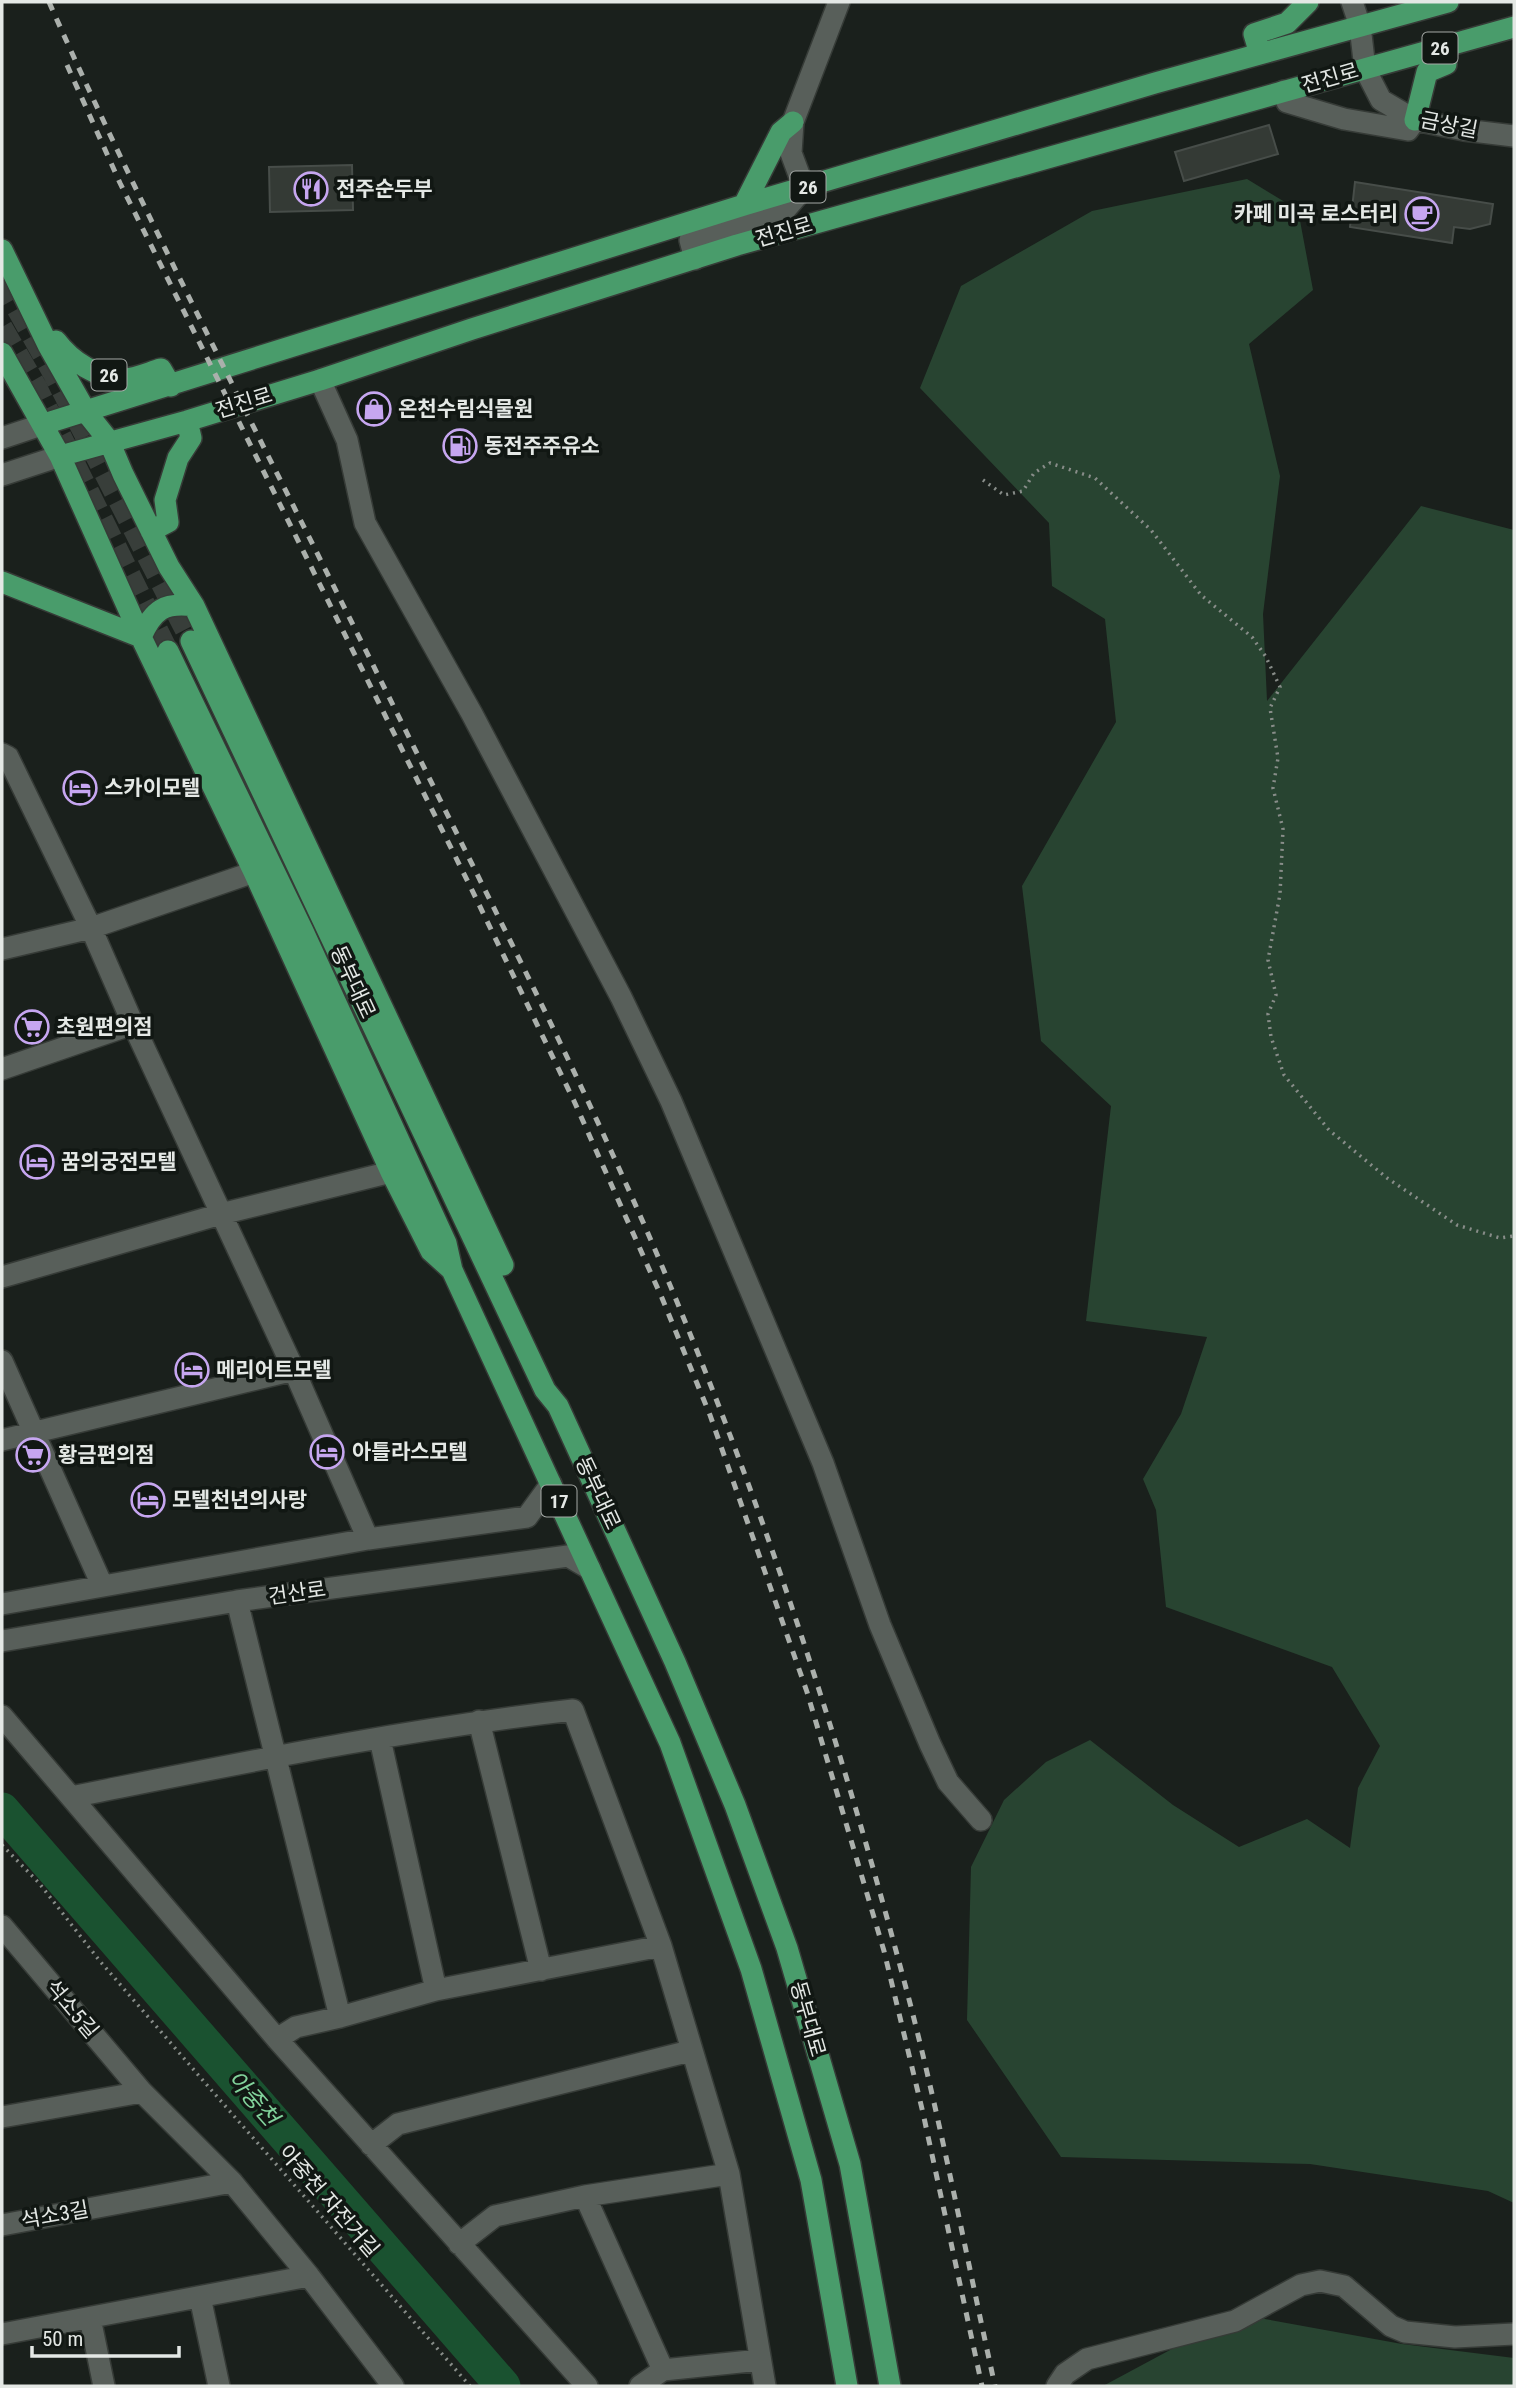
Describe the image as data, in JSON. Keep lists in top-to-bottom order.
{
  "streets": {
    "main road": [
      "26",
      "전진로",
      "동부대로",
      "17"
    ],
    "street": [
      "금상길",
      "건산로",
      "석소5길",
      "석소3길"
    ],
    "path": ["아중천 자전거길"]
  },
  "crossings": [
    ["26", "전진로"],
    ["전진로", "금상길"],
    ["전진로", "동부대로"],
    ["동부대로", "건산로"],
    ["석소5길", "석소3길"]
  ],
  "water": ["아중천"],
  "places": {
    "restaurant": ["전주순두부"],
    "cafe": ["카페 미곡 로스터리"],
    "shop": ["온천수림식물원"],
    "fuel station": ["동전주주유소"],
    "hotel": [
      "스카이모텔",
      "꿈의궁전모텔",
      "메리어트모텔",
      "아틀라스모텔",
      "모텔천년의사랑"
    ],
    "supermarket": ["초원편의점", "황금편의점"]
  },
  "scale_bar": "50 m"
}
